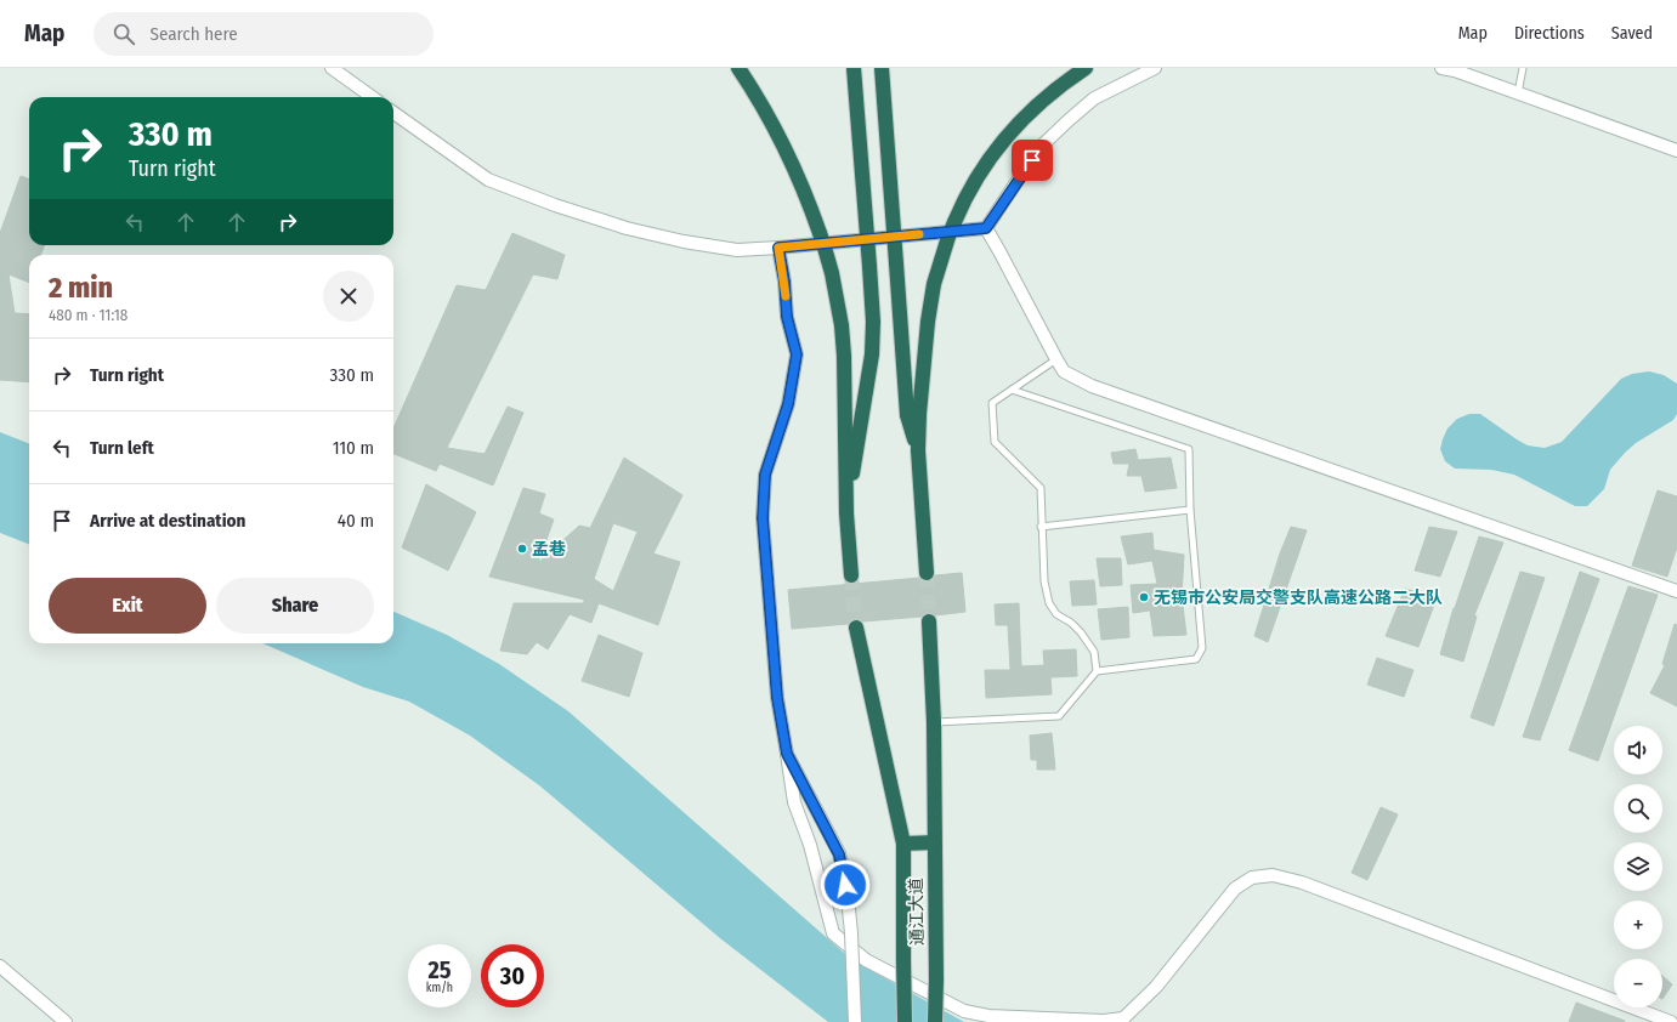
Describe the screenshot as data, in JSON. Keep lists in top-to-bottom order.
{
  "streets": {
    "highway": ["通江大道"]
  },
  "places": ["孟巷", "无锡市公安局交警支队高速公路二大队"],
  "page": {
    "header": "Map",
    "search": "Search here",
    "nav": ["Map", "Directions", "Saved"],
    "turn": ["330 m", "Turn right"],
    "heading": ["2 min", "480 m · 11:18"],
    "list": [
      {
        "name": "Turn right",
        "value": "330 m"
      },
      {
        "name": "Turn left",
        "value": "110 m"
      },
      {
        "name": "Arrive at destination",
        "value": "40 m"
      }
    ],
    "buttons": ["Exit", "Share"],
    "map_buttons": ["+", "−"],
    "speed": "25 km/h",
    "limit": "30"
  }
}
